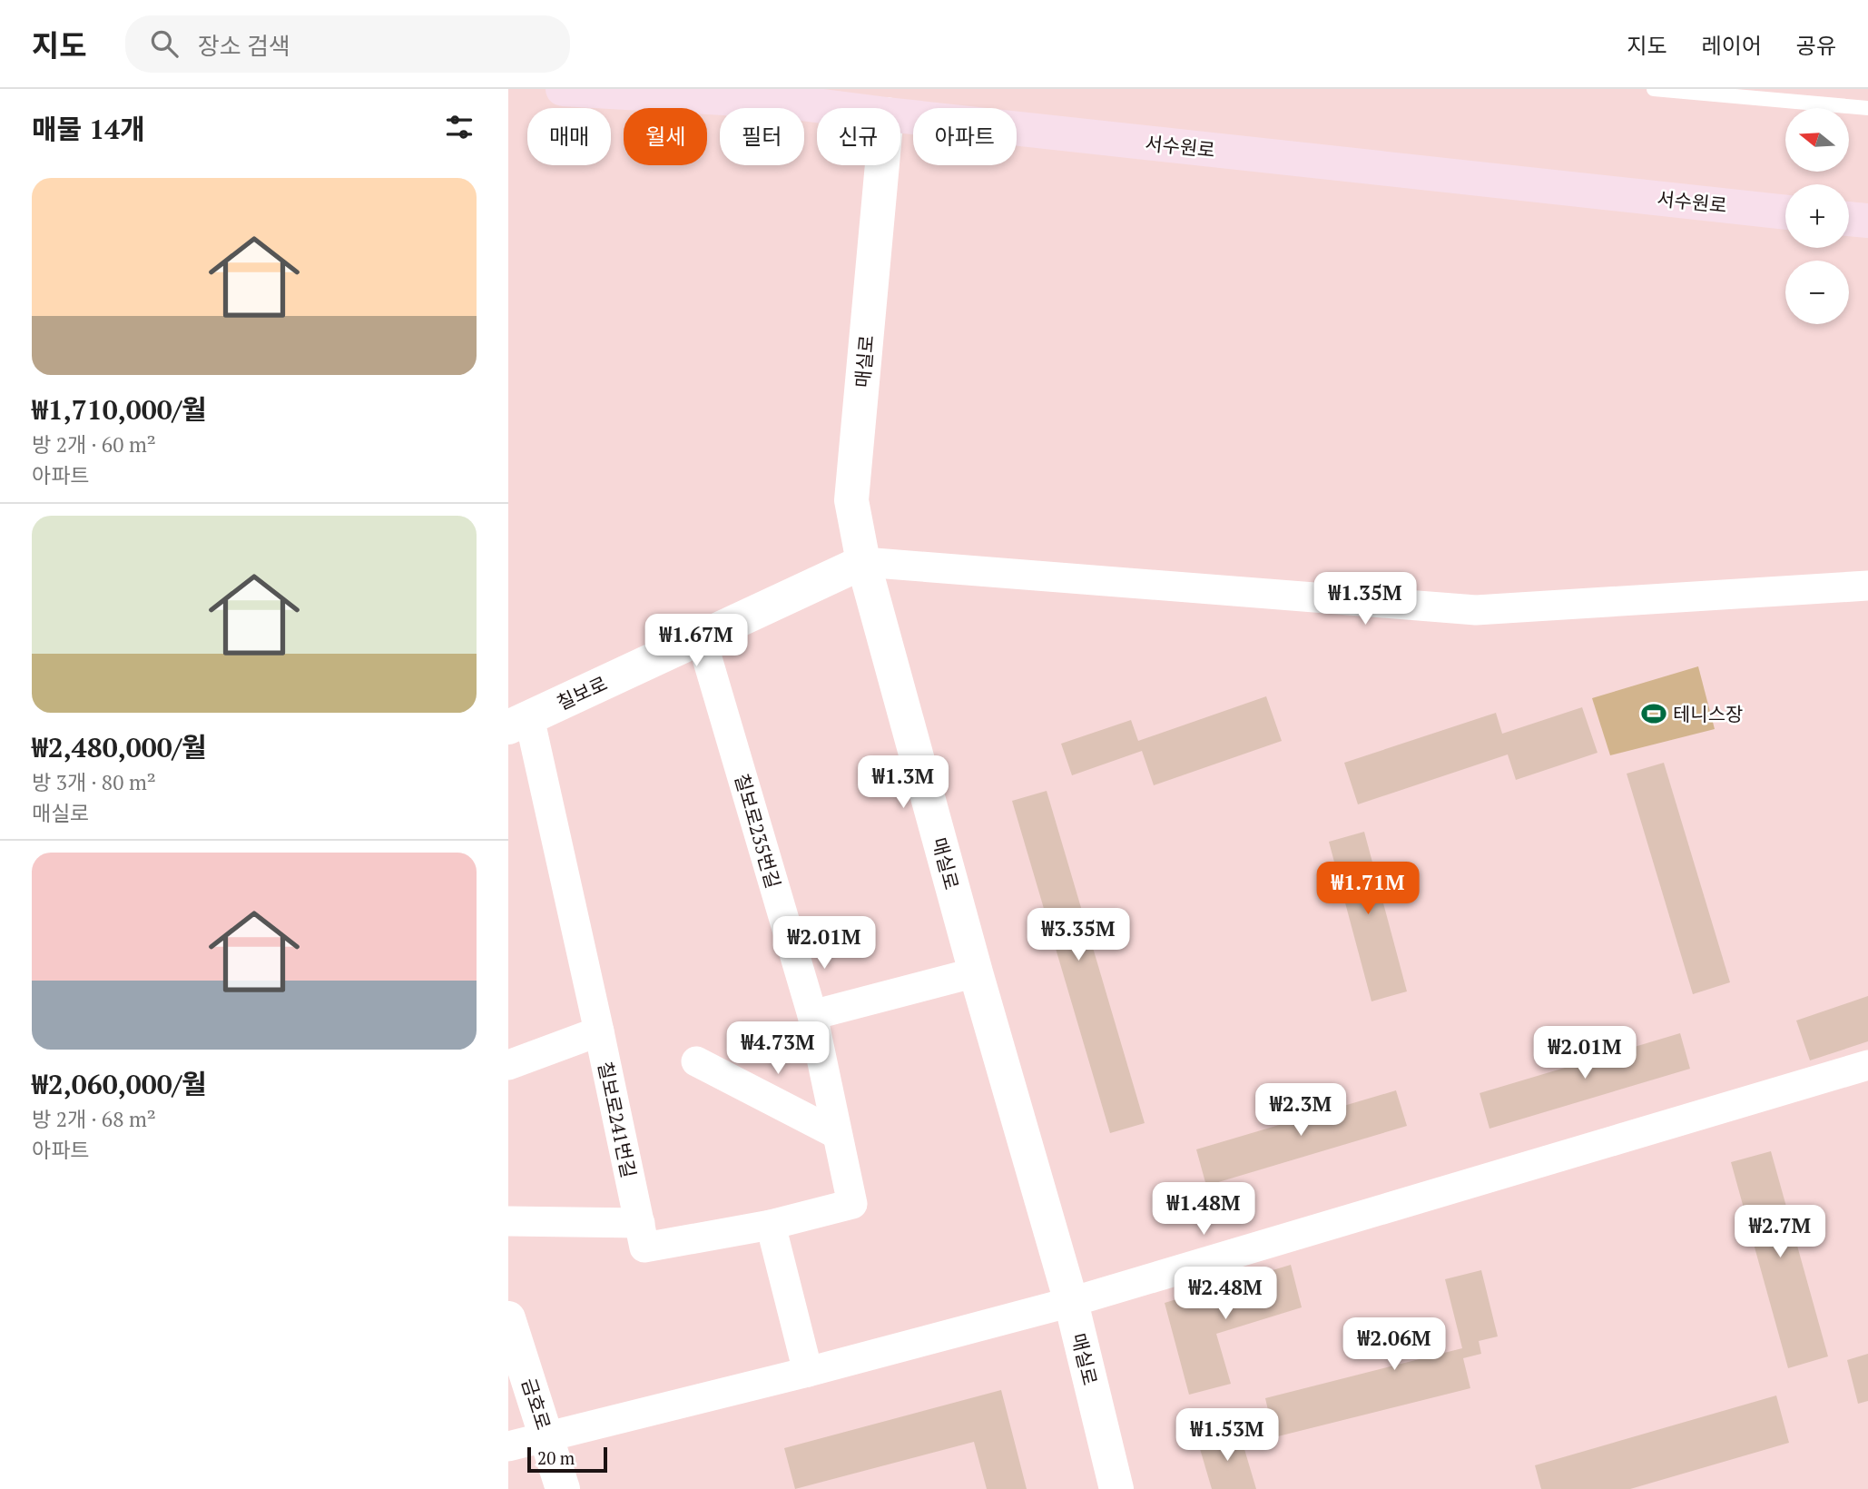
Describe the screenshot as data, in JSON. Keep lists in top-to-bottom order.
{
  "streets": {
    "main road": ["서수원로"],
    "street": [
      "매실로",
      "칠보로",
      "칠보로235번길",
      "칠보로241번길",
      "금호로"
    ]
  },
  "crossings": [
    ["매실로", "칠보로"],
    ["칠보로", "칠보로235번길"],
    ["칠보로", "칠보로241번길"],
    ["칠보로235번길", "칠보로241번길"]
  ],
  "places": {
    "sports": ["테니스장"]
  },
  "scale_bar": "20 m",
  "north": "left",
  "page": {
    "header": "지도",
    "search": "장소 검색",
    "nav": ["지도", "레이어", "공유"],
    "heading": "매물 14개",
    "map_buttons": ["+", "−"],
    "chip": [
      "매매",
      "월세",
      "필터",
      "신규",
      "아파트"
    ],
    "list": [
      {
        "name": "₩1,710,000/월",
        "note": "방 2개 · 60 m² · 아파트"
      },
      {
        "name": "₩2,480,000/월",
        "note": "방 3개 · 80 m² · 매실로"
      },
      {
        "name": "₩2,060,000/월",
        "note": "방 2개 · 68 m² · 아파트"
      }
    ],
    "price": [
      "₩1.35M",
      "₩1.67M",
      "₩1.3M",
      "₩1.71M",
      "₩3.35M",
      "₩2.01M",
      "₩4.73M",
      "₩2.01M",
      "₩2.3M",
      "₩1.48M",
      "₩2.7M",
      "₩2.48M",
      "₩2.06M",
      "₩1.53M"
    ],
    "scale": "20 m"
  }
}
